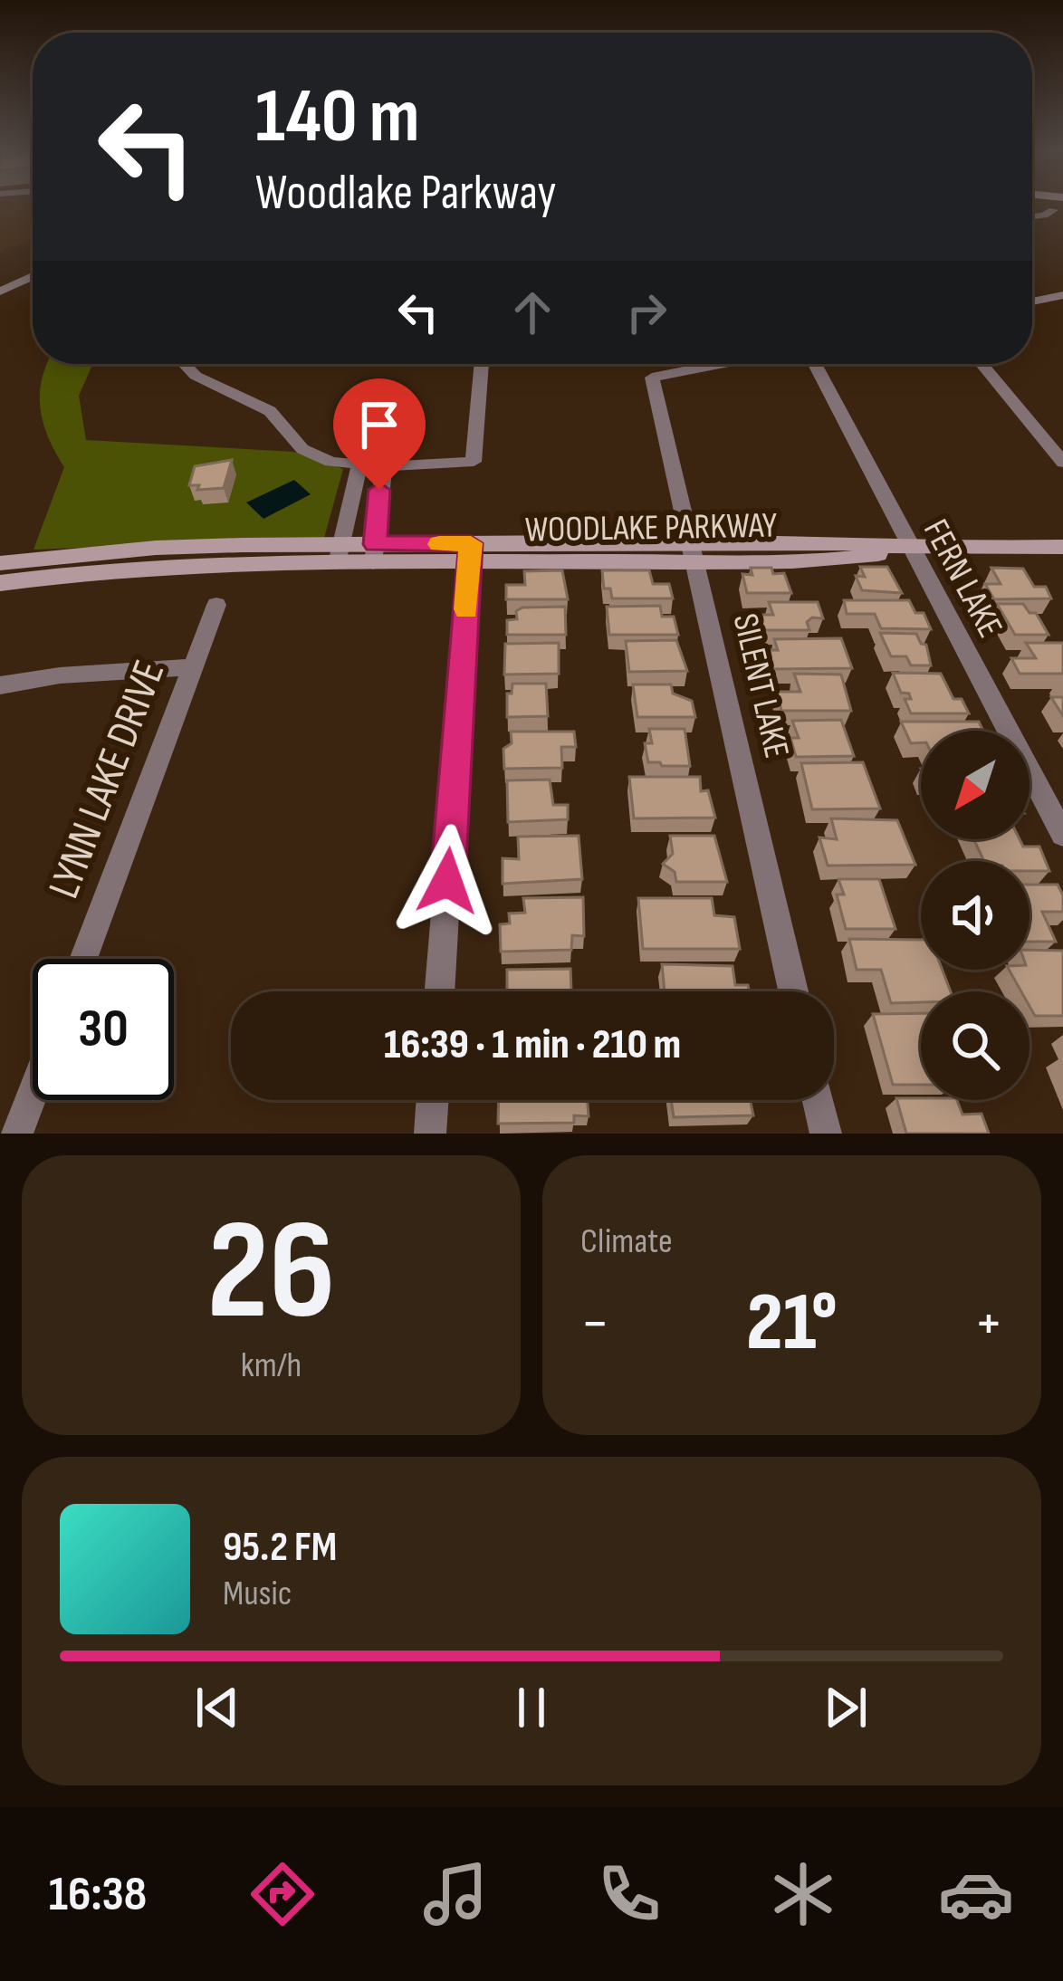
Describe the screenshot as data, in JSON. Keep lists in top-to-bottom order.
{
  "streets": {
    "street": [
      "WOODLAKE PARKWAY",
      "FERN LAKE",
      "SILENT LAKE",
      "LYNN LAKE DRIVE"
    ]
  },
  "crossings": [
    ["WOODLAKE PARKWAY", "FERN LAKE"],
    ["WOODLAKE PARKWAY", "SILENT LAKE"]
  ],
  "north": "bottom left",
  "page": {
    "turn": ["140 m", "Woodlake Parkway"],
    "limit": "30",
    "trip": "16:39 · 1 min · 210 m",
    "tile": [
      ["26", "km/h"],
      "Climate"
    ],
    "heat": ["−", "21°", "+"],
    "song": ["95.2 FM", "Music"],
    "tabs": "16:38"
  }
}
